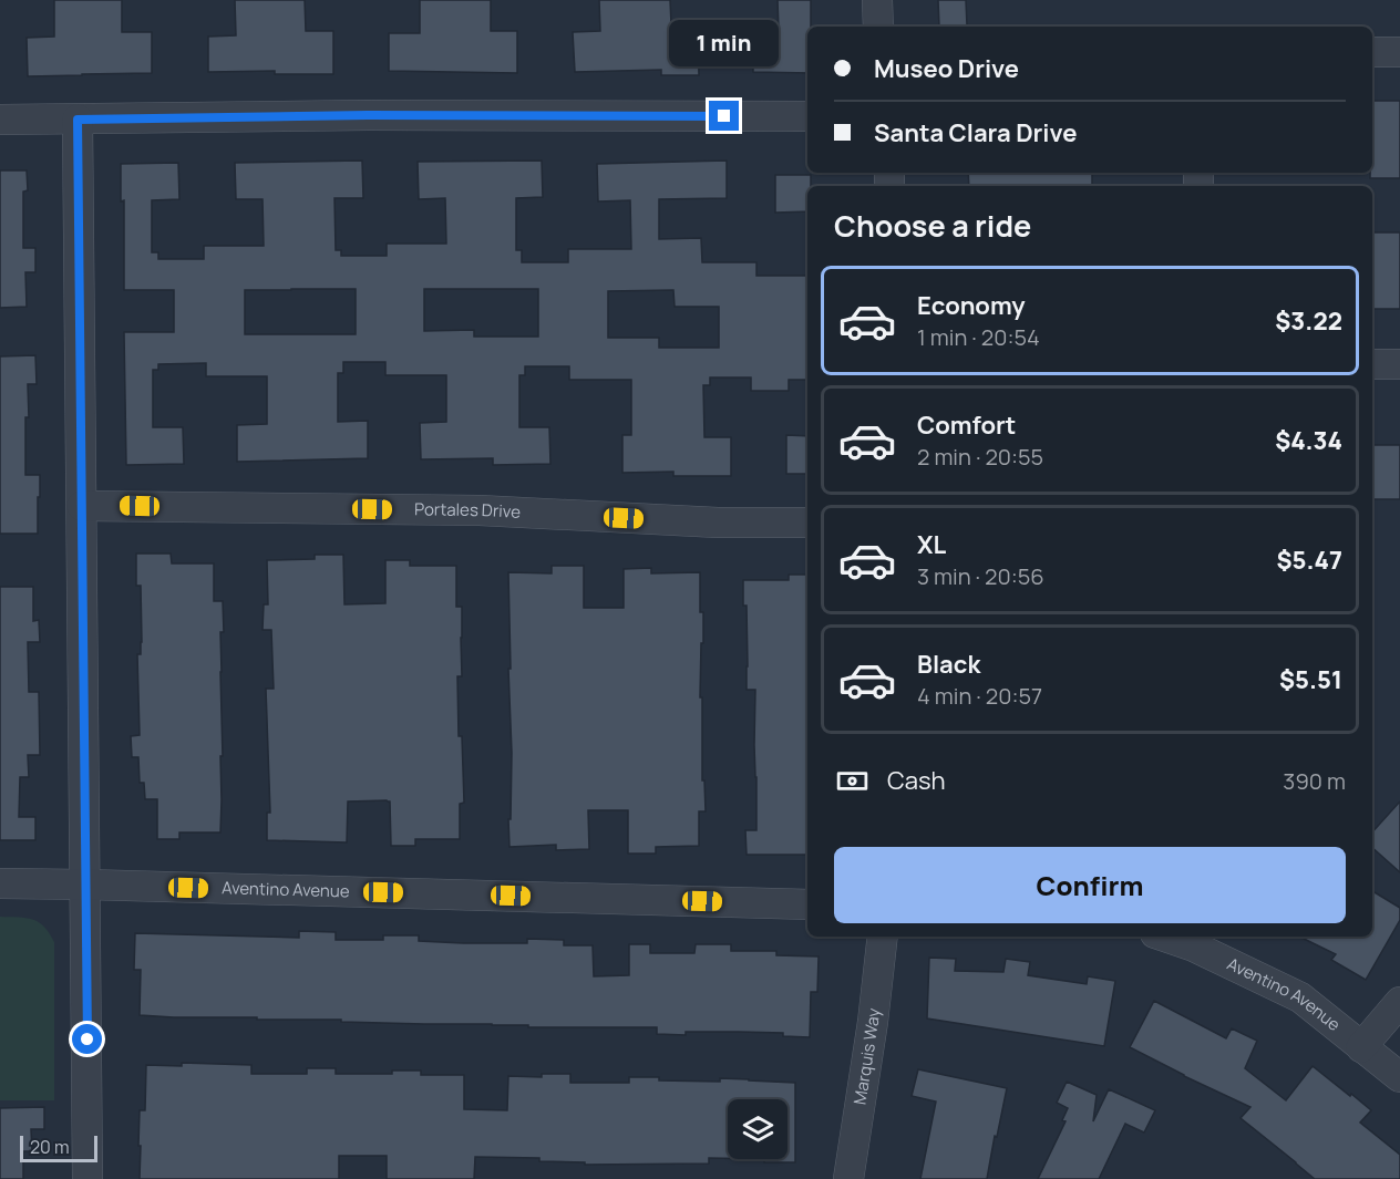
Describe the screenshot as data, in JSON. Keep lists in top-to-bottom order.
{
  "streets": {
    "street": ["Portales Drive", "Aventino Avenue", "Marquis Way"]
  },
  "scale_bar": "20 m",
  "page": {
    "bubble": "1 min",
    "banner": ["Museo Drive", "Santa Clara Drive"],
    "heading": "Choose a ride",
    "list": [
      {
        "name": "Economy",
        "note": "1 min · 20:54",
        "value": "$3.22"
      },
      {
        "name": "Comfort",
        "note": "2 min · 20:55",
        "value": "$4.34"
      },
      {
        "name": "XL",
        "note": "3 min · 20:56",
        "value": "$5.47"
      },
      {
        "name": "Black",
        "note": "4 min · 20:57",
        "value": "$5.51"
      }
    ],
    "pay": ["Cash", "390 m"],
    "buttons": "Confirm",
    "scale": "20 m"
  }
}
